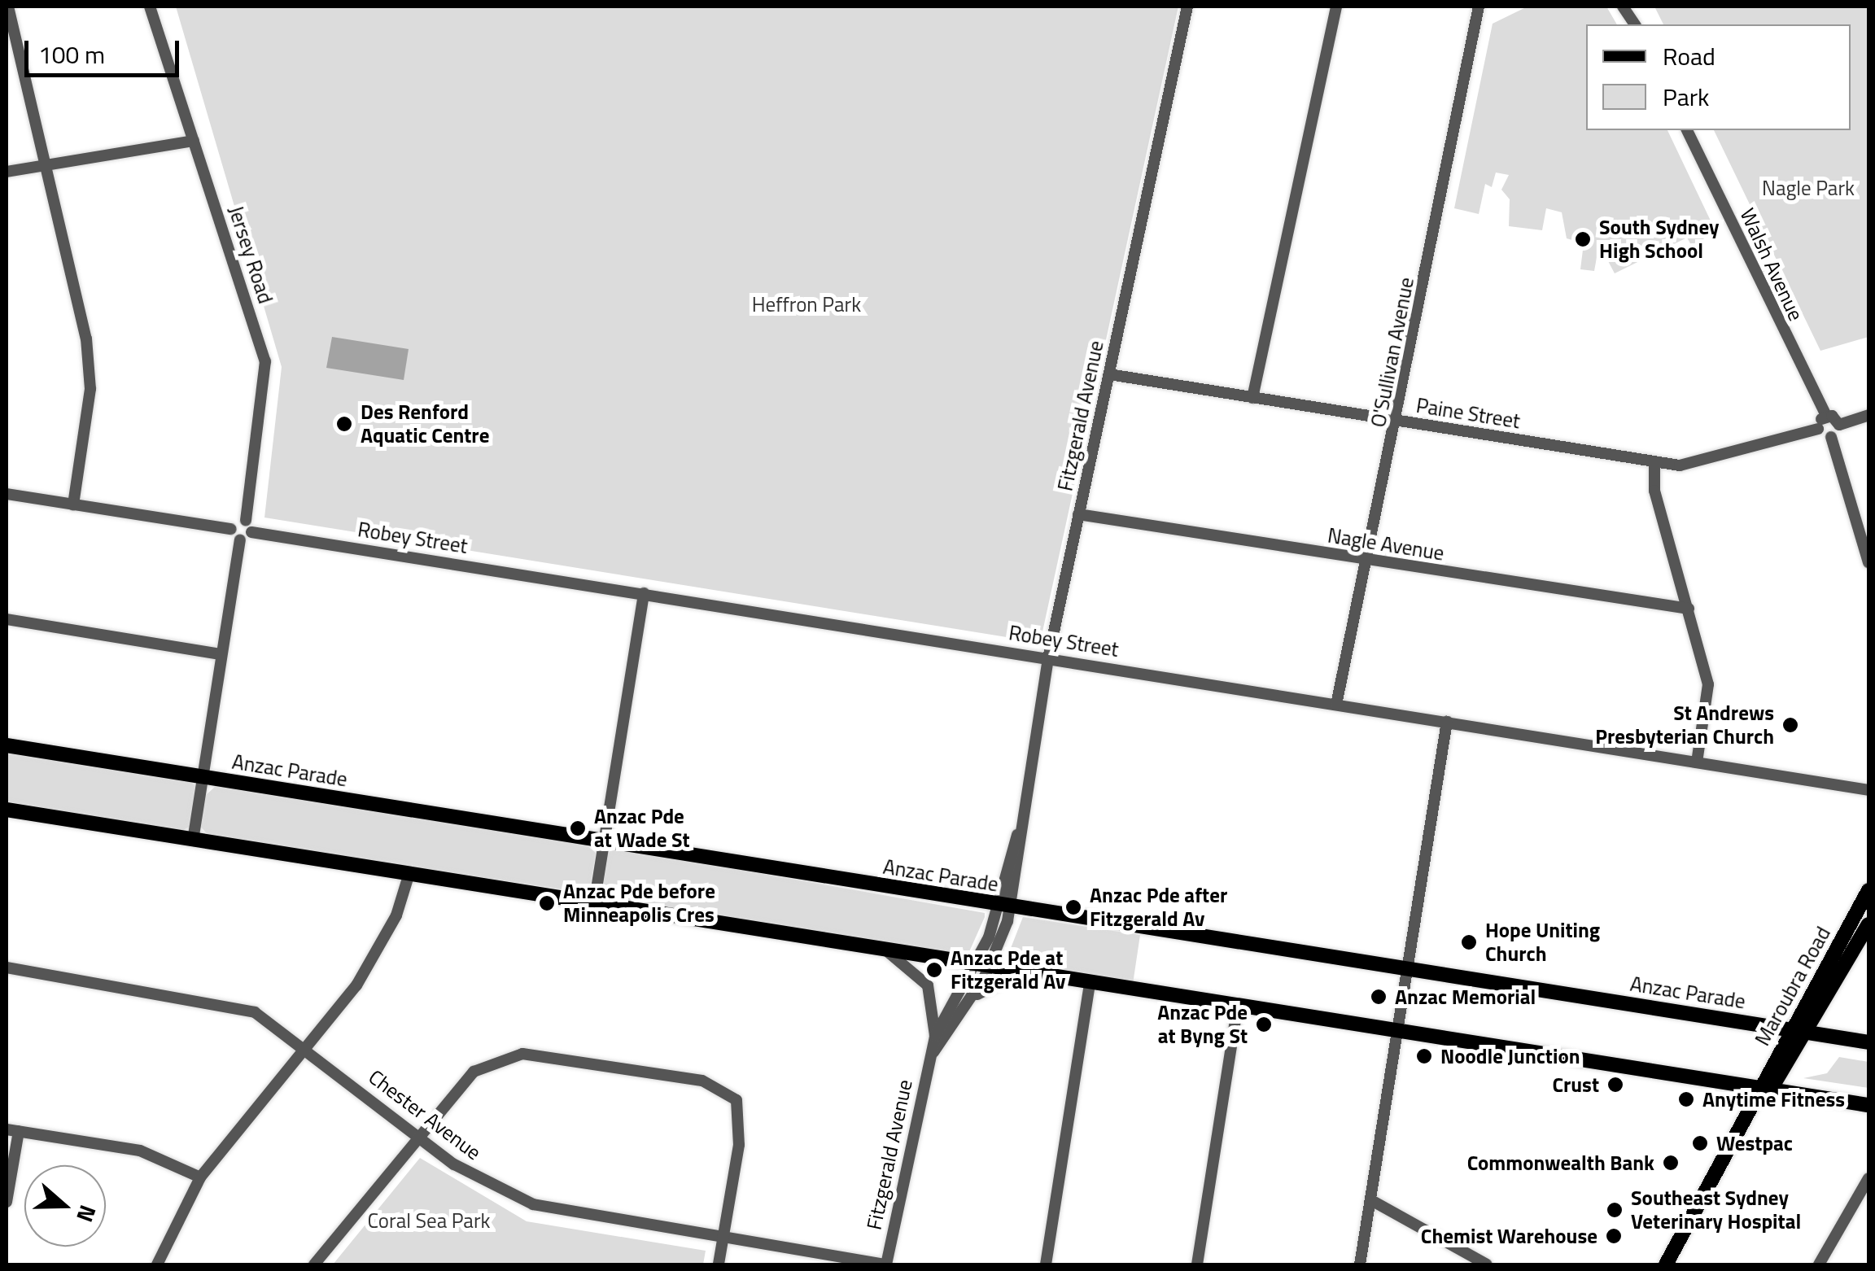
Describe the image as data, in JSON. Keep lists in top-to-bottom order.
{
  "streets": {
    "main road": ["Anzac Parade", "Maroubra Road"],
    "street": [
      "Jersey Road",
      "Walsh Avenue",
      "O'Sullivan Avenue",
      "Paine Street",
      "Fitzgerald Avenue",
      "Robey Street",
      "Nagle Avenue",
      "Chester Avenue"
    ]
  },
  "crossings": [
    ["O'Sullivan Avenue", "Paine Street"],
    ["O'Sullivan Avenue", "Robey Street"],
    ["O'Sullivan Avenue", "Nagle Avenue"],
    ["Paine Street", "Fitzgerald Avenue"],
    ["Fitzgerald Avenue", "Robey Street"],
    ["Fitzgerald Avenue", "Nagle Avenue"],
    ["Fitzgerald Avenue", "Anzac Parade"],
    ["Fitzgerald Avenue", "Chester Avenue"],
    ["Anzac Parade", "Maroubra Road"]
  ],
  "parks": ["Nagle Park", "Heffron Park", "Coral Sea Park"],
  "places": [
    "South Sydney High School",
    "Des Renford Aquatic Centre",
    "St Andrews Presbyterian Church",
    "Anzac Pde at Wade St",
    "Anzac Pde before Minneapolis Cres",
    "Anzac Pde after Fitzgerald Av",
    "Hope Uniting Church",
    "Anzac Pde at Fitzgerald Av",
    "Anzac Memorial",
    "Anzac Pde at Byng St",
    "Noodle Junction",
    "Crust",
    "Anytime Fitness",
    "Westpac",
    "Commonwealth Bank",
    "Southeast Sydney Veterinary Hospital",
    "Chemist Warehouse"
  ],
  "legend": ["Road", "Park"],
  "scale_bar": "100 m",
  "north": "right"
}
